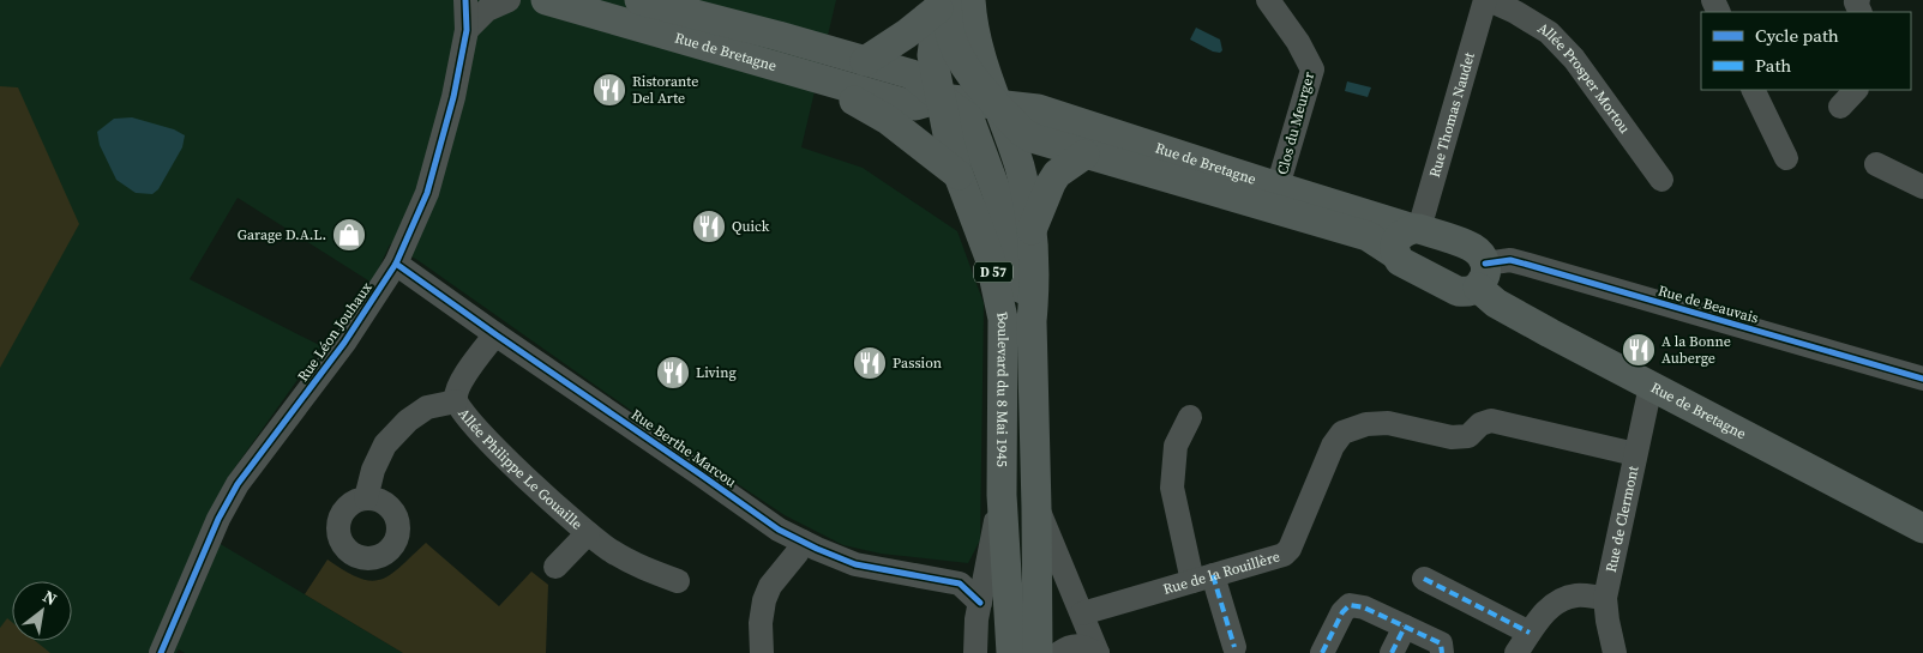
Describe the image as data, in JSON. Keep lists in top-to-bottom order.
{
  "streets": {
    "main road": ["Rue de Bretagne", "D 57", "Boulevard du 8 Mai 1945"],
    "street": [
      "Allée Prosper Mortou",
      "Rue Thomas Naudet",
      "Clos du Meurger",
      "Rue de Beauvais",
      "Rue Léon Jouhaux",
      "Rue Berthe Marcou",
      "Allée Philippe Le Gouaille",
      "Rue de Clermont",
      "Rue de la Rouillère"
    ]
  },
  "crossings": [
    ["Rue de Bretagne", "Rue Thomas Naudet"],
    ["Rue de Bretagne", "Clos du Meurger"],
    ["Rue de Bretagne", "D 57"],
    ["Rue de Bretagne", "Rue de Beauvais"],
    ["Rue de Bretagne", "Boulevard du 8 Mai 1945"],
    ["Rue de Bretagne", "Rue de Clermont"],
    ["Allée Prosper Mortou", "Rue Thomas Naudet"],
    ["Rue Léon Jouhaux", "Rue Berthe Marcou"],
    ["Rue Berthe Marcou", "Allée Philippe Le Gouaille"],
    ["Rue de Clermont", "Rue de la Rouillère"]
  ],
  "places": {
    "restaurant": [
      "Ristorante Del Arte",
      "Quick",
      "A la Bonne Auberge",
      "Passion",
      "Living"
    ],
    "shop": ["Garage D.A.L."]
  },
  "legend": ["Cycle path", "Path"],
  "north": "top right"
}
